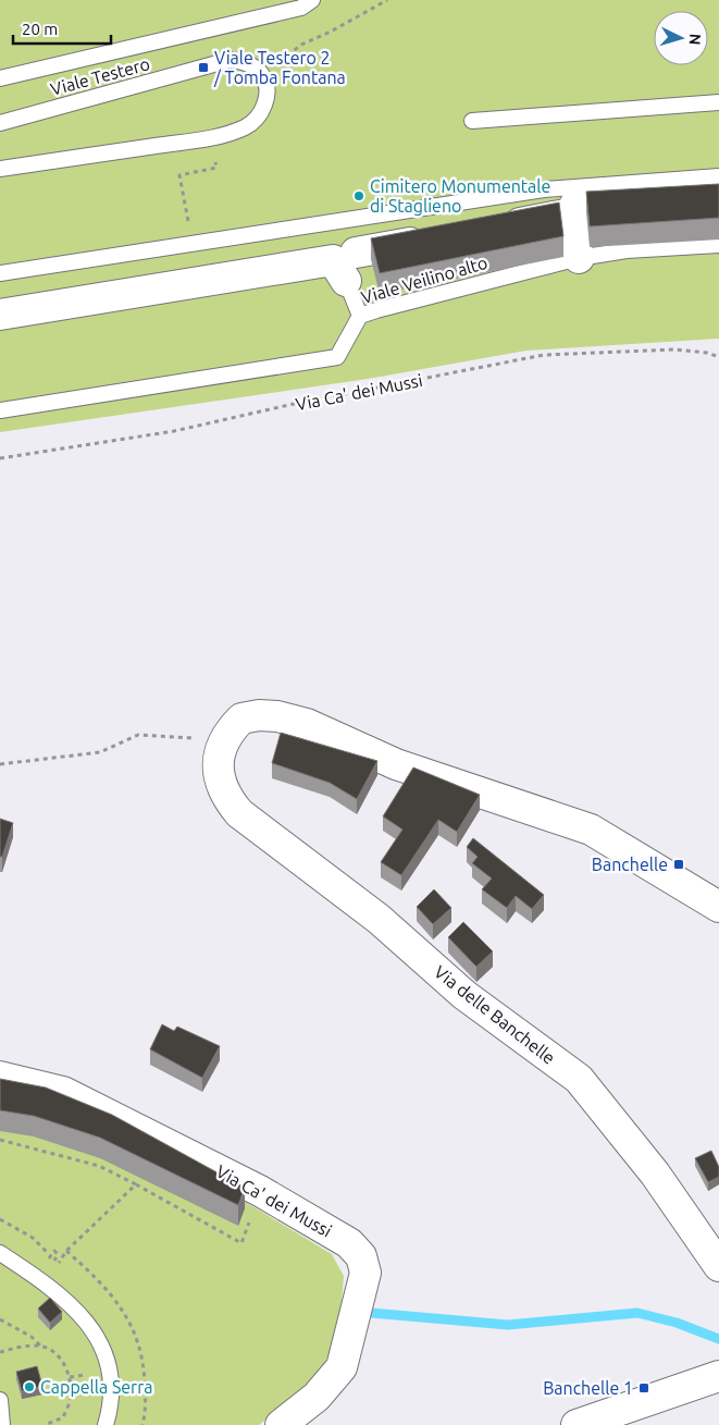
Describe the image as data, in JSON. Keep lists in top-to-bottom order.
{
  "streets": {
    "street": ["Via Ca' dei Mussi", "Via delle Banchelle"],
    "lane": ["Viale Testero", "Viale Veilino alto"]
  },
  "places": {
    "transit": ["Viale Testero 2 / Tomba Fontana", "Banchelle", "Banchelle 1"],
    "other": ["Cimitero Monumentale di Staglieno", "Cappella Serra"]
  },
  "scale_bar": "20 m",
  "north": "right"
}
